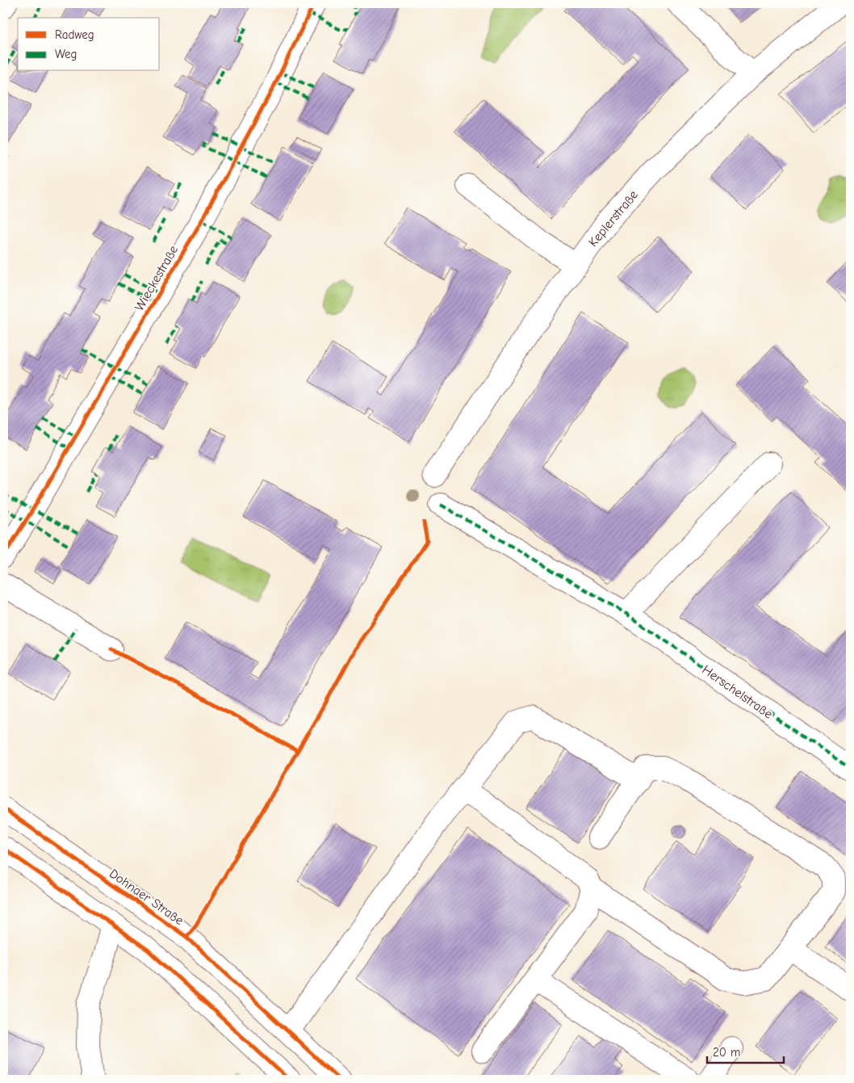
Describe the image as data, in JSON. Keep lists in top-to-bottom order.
{
  "streets": {
    "street": [
      "Keplerstraße",
      "Wieckestraße",
      "Herschelstraße",
      "Dohnaer Straße"
    ]
  },
  "legend": ["Radweg", "Weg"],
  "scale_bar": "20 m"
}
